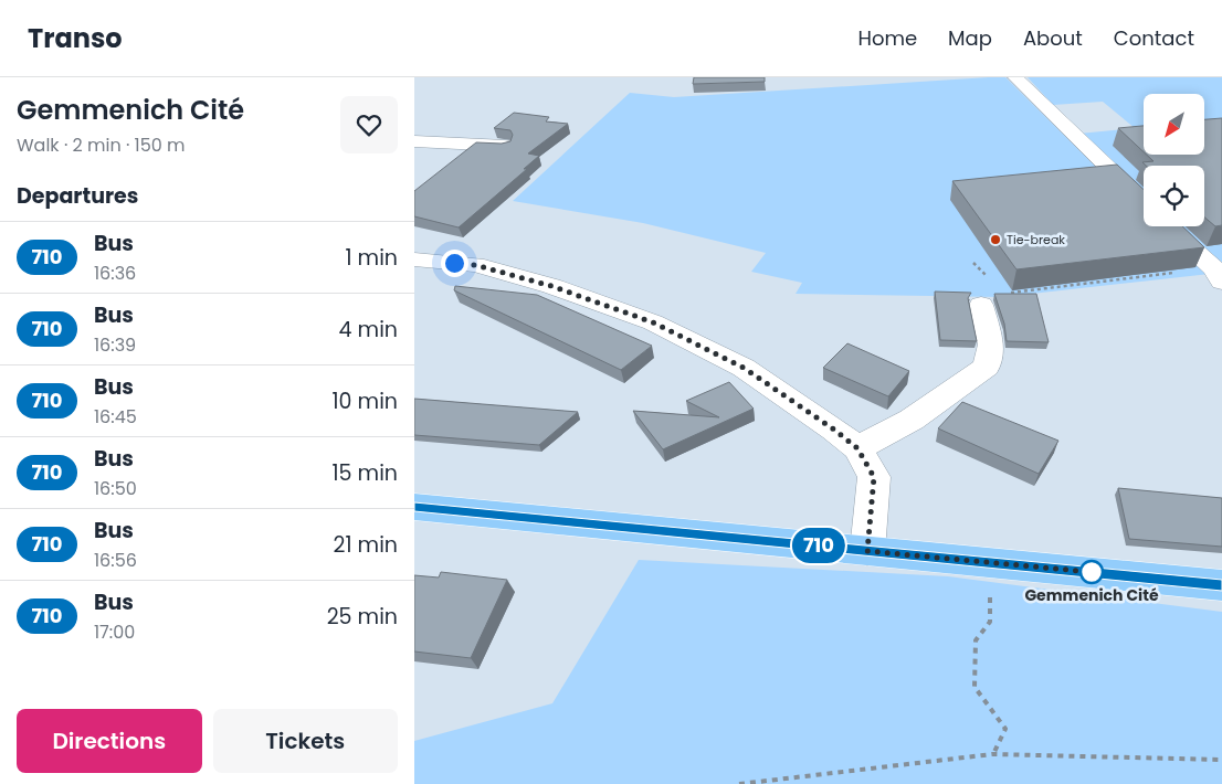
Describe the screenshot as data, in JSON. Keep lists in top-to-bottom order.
{
  "places": ["Tie-break", "Gemmenich Cité"],
  "lines": ["bus line 710"],
  "north": "bottom left",
  "page": {
    "header": "Transo",
    "nav": [
      "Home",
      "Map",
      "About",
      "Contact"
    ],
    "heading": [
      ["Gemmenich Cité", "Walk · 2 min · 150 m"],
      "Departures"
    ],
    "on_map": "710",
    "list": [
      {
        "mark": "710",
        "name": "Bus",
        "note": "16:36",
        "value": "1 min"
      },
      {
        "mark": "710",
        "name": "Bus",
        "note": "16:39",
        "value": "4 min"
      },
      {
        "mark": "710",
        "name": "Bus",
        "note": "16:45",
        "value": "10 min"
      },
      {
        "mark": "710",
        "name": "Bus",
        "note": "16:50",
        "value": "15 min"
      },
      {
        "mark": "710",
        "name": "Bus",
        "note": "16:56",
        "value": "21 min"
      },
      {
        "mark": "710",
        "name": "Bus",
        "note": "17:00",
        "value": "25 min"
      }
    ],
    "buttons": ["Directions", "Tickets"]
  }
}
